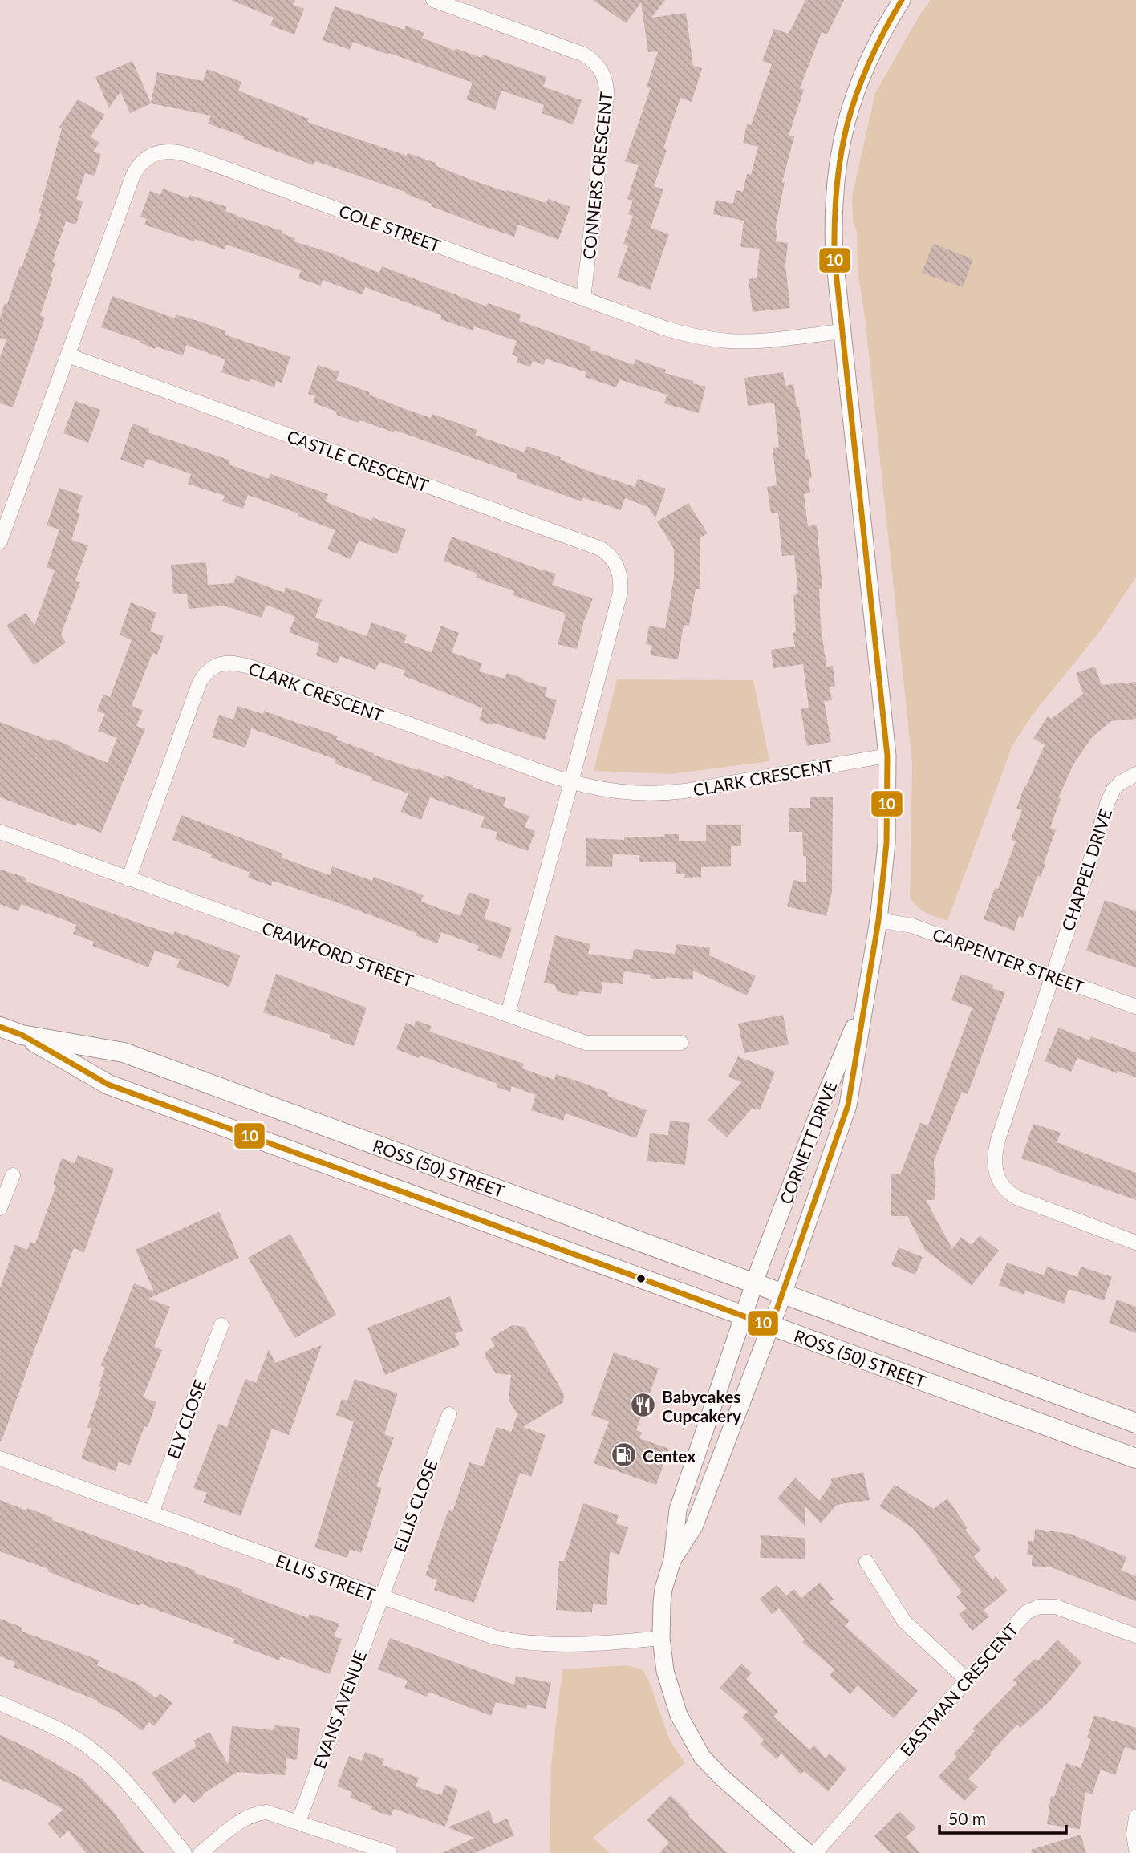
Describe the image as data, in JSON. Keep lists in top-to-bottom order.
{
  "streets": {
    "main road": ["ROSS (50) STREET"],
    "street": [
      "CONNERS CRESCENT",
      "COLE STREET",
      "CASTLE CRESCENT",
      "CLARK CRESCENT",
      "CHAPPEL DRIVE",
      "CRAWFORD STREET",
      "CARPENTER STREET",
      "CORNETT DRIVE",
      "ELY CLOSE",
      "ELLIS CLOSE",
      "ELLIS STREET",
      "EASTMAN CRESCENT",
      "EVANS AVENUE"
    ]
  },
  "crossings": [
    ["CONNERS CRESCENT", "COLE STREET"],
    ["COLE STREET", "CASTLE CRESCENT"],
    ["COLE STREET", "CORNETT DRIVE"],
    ["CASTLE CRESCENT", "CLARK CRESCENT"],
    ["CLARK CRESCENT", "CRAWFORD STREET"],
    ["CLARK CRESCENT", "CORNETT DRIVE"],
    ["CHAPPEL DRIVE", "CARPENTER STREET"],
    ["CARPENTER STREET", "CORNETT DRIVE"],
    ["CORNETT DRIVE", "ROSS (50) STREET"],
    ["ELY CLOSE", "ELLIS STREET"],
    ["ELLIS CLOSE", "ELLIS STREET"],
    ["ELLIS CLOSE", "EVANS AVENUE"],
    ["ELLIS STREET", "EVANS AVENUE"]
  ],
  "places": {
    "restaurant": ["Babycakes Cupcakery"],
    "fuel station": ["Centex"]
  },
  "lines": ["transit line 10"],
  "scale_bar": "50 m"
}
